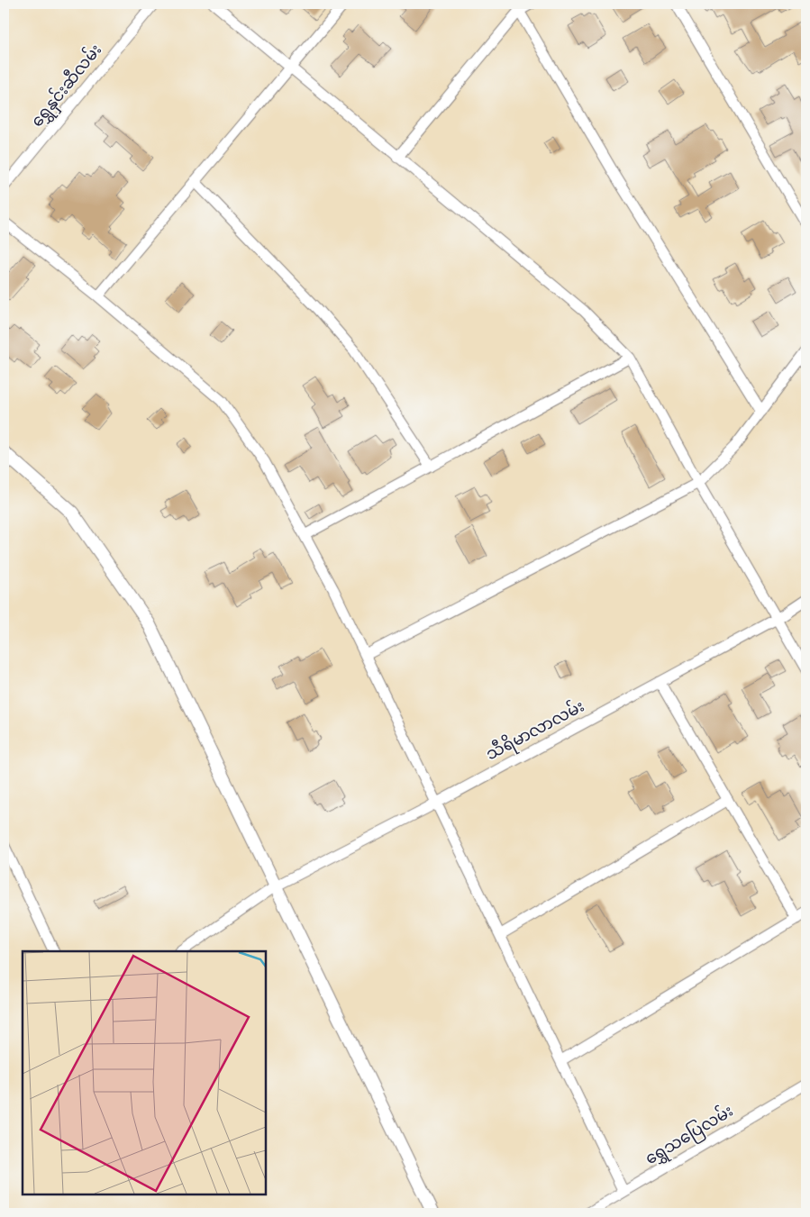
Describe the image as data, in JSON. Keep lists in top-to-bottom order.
{
  "streets": {
    "street": ["ရွှေနှင်းဆီလမ်း", "သီရိမာလာလမ်း", "ရွှေသပြေလမ်း"]
  }
}
